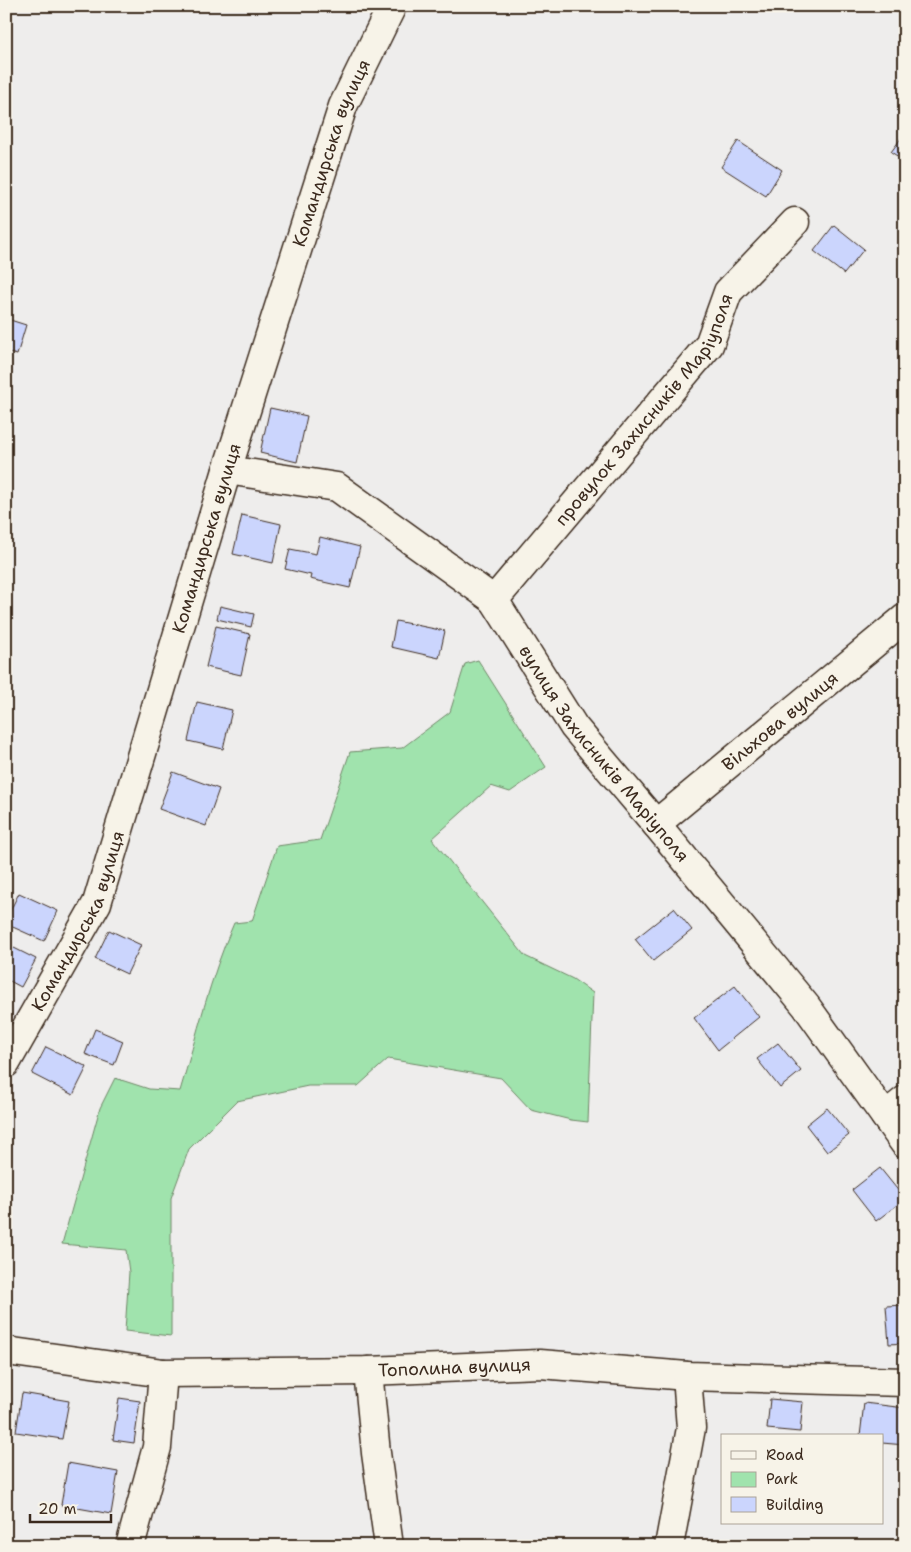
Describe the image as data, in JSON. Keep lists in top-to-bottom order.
{
  "streets": {
    "street": [
      "Командирська вулиця",
      "провулок Захисників Маріуполя",
      "Вільхова вулиця",
      "вулиця Захисників Маріуполя",
      "Тополина вулиця"
    ]
  },
  "crossings": [
    ["Командирська вулиця", "вулиця Захисників Маріуполя"],
    ["провулок Захисників Маріуполя", "вулиця Захисників Маріуполя"],
    ["Вільхова вулиця", "вулиця Захисників Маріуполя"]
  ],
  "legend": ["Road", "Park", "Building"],
  "scale_bar": "20 m"
}
